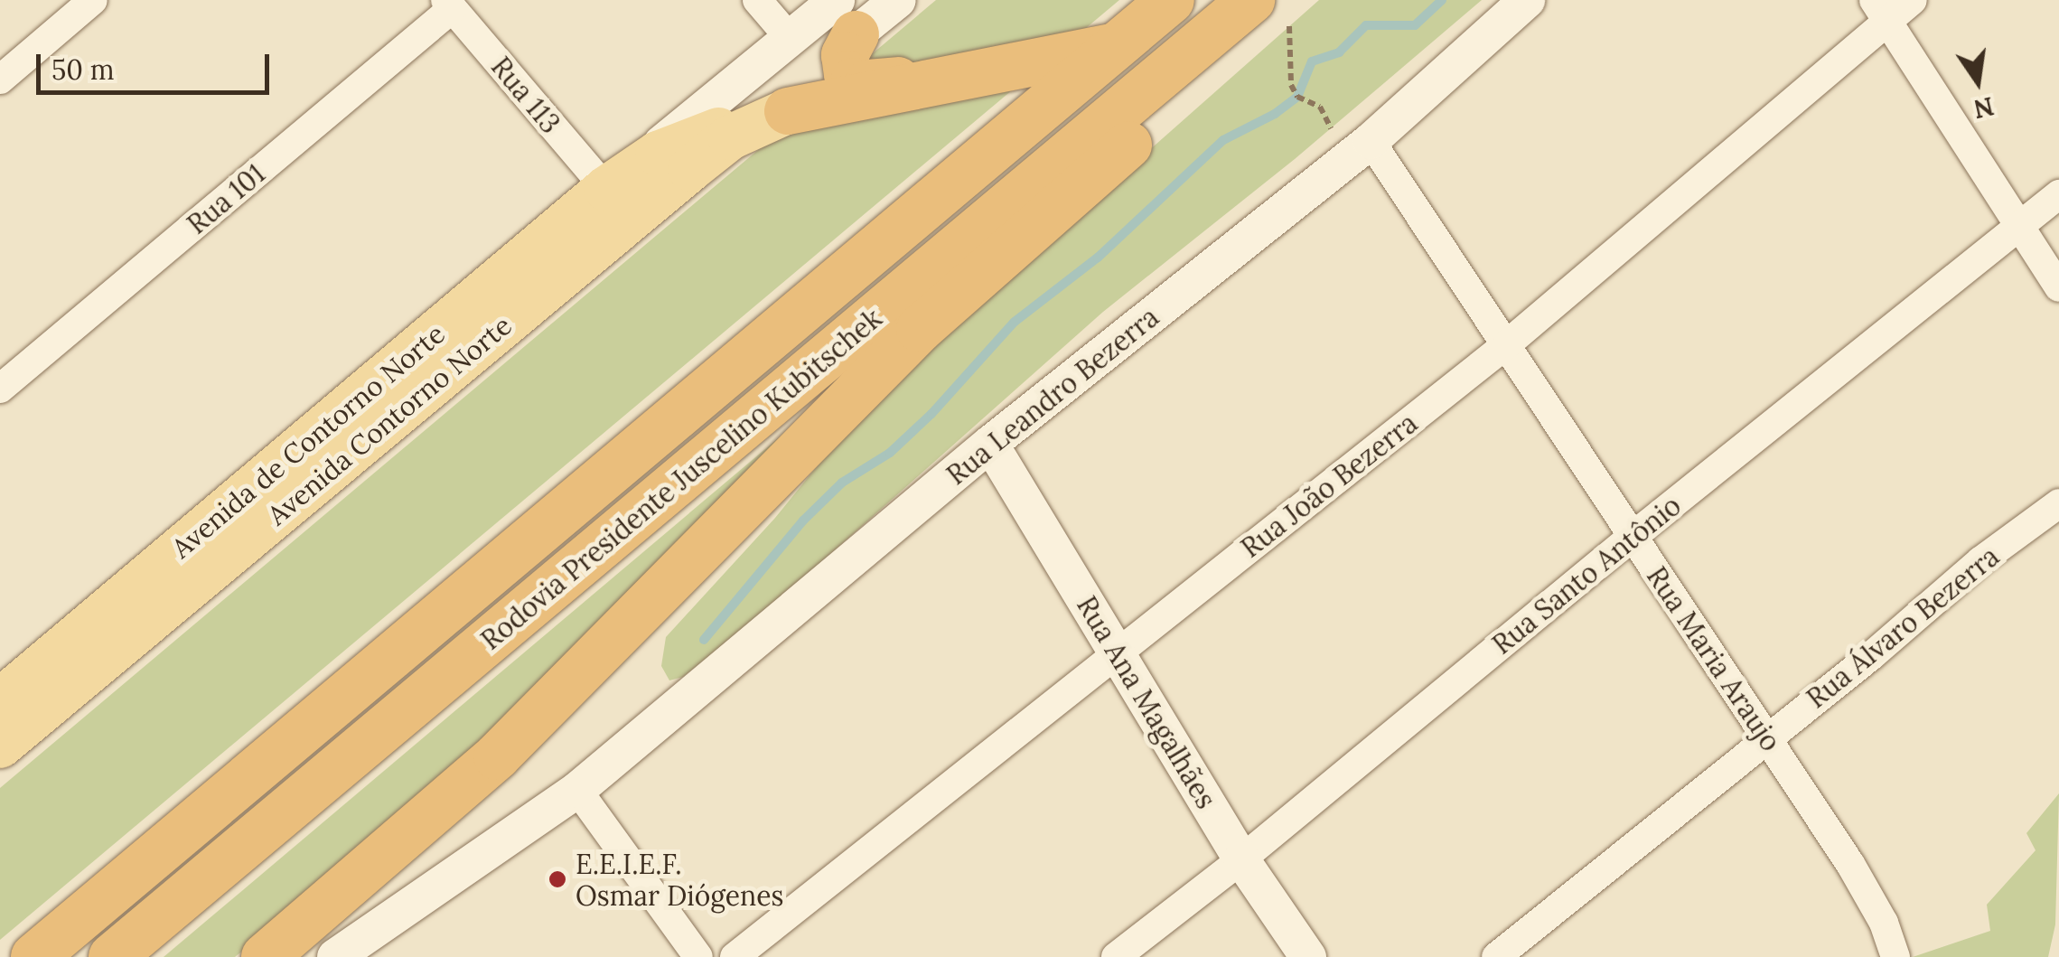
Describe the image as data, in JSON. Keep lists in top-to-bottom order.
{
  "streets": {
    "highway": ["Rodovia Presidente Juscelino Kubitschek"],
    "main road": ["Avenida Contorno Norte", "Avenida de Contorno Norte"],
    "street": [
      "Rua 113",
      "Rua 101",
      "Rua Leandro Bezerra",
      "Rua João Bezerra",
      "Rua Santo Antônio",
      "Rua Álvaro Bezerra",
      "Rua Maria Araujo",
      "Rua Ana Magalhães"
    ]
  },
  "crossings": [
    ["Rua 113", "Rua 101"],
    ["Rua 113", "Avenida de Contorno Norte"],
    ["Rua Leandro Bezerra", "Rua Maria Araujo"],
    ["Rua Leandro Bezerra", "Rua Ana Magalhães"],
    ["Avenida Contorno Norte", "Avenida de Contorno Norte"],
    ["Rua João Bezerra", "Rua Maria Araujo"],
    ["Rua João Bezerra", "Rua Ana Magalhães"],
    ["Rua Santo Antônio", "Rua Maria Araujo"],
    ["Rua Santo Antônio", "Rua Ana Magalhães"],
    ["Rua Álvaro Bezerra", "Rua Maria Araujo"]
  ],
  "places": ["E.E.I.E.F. Osmar Diógenes"],
  "scale_bar": "50 m",
  "north": "bottom"
}
